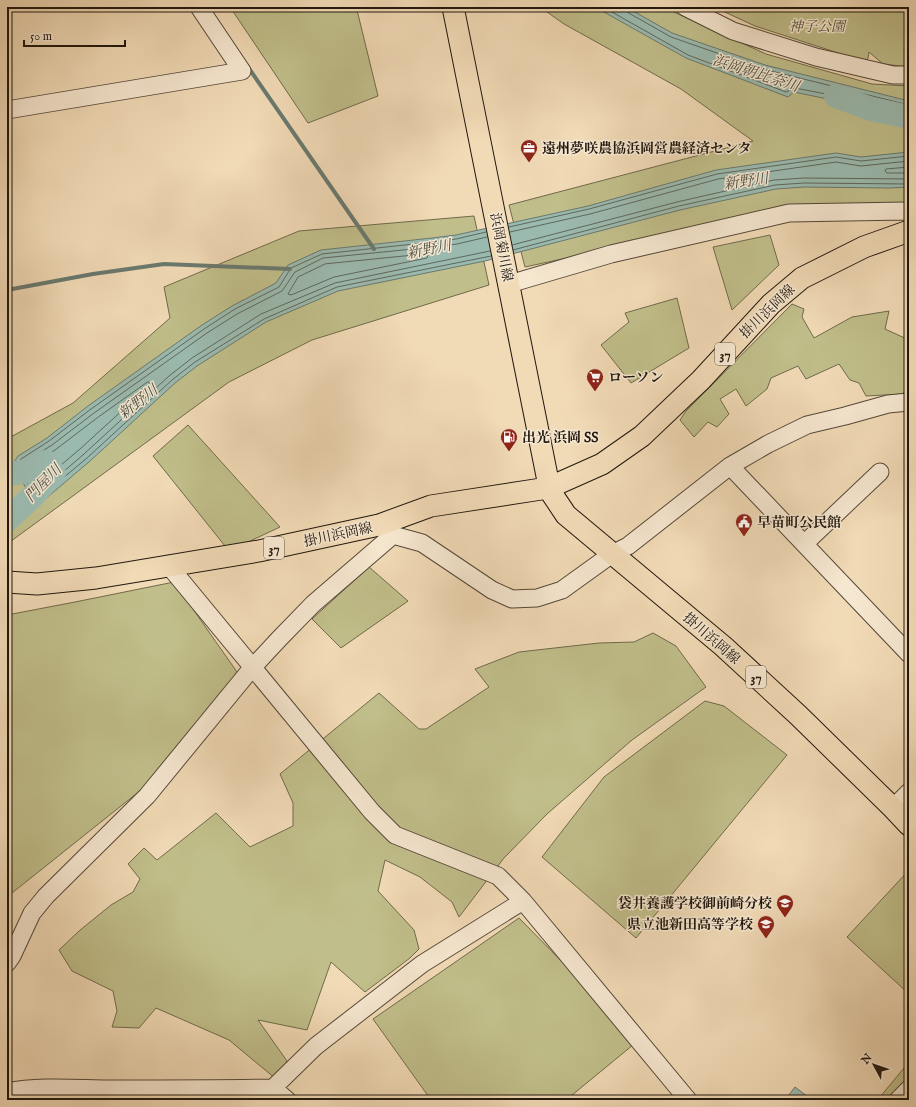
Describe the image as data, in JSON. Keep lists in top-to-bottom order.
{
  "streets": {
    "main road": ["浜岡菊川線", "掛川浜岡線", "37"]
  },
  "crossings": [
    ["浜岡菊川線", "掛川浜岡線"]
  ],
  "water": ["浜岡朝比奈川", "新野川", "門屋川"],
  "parks": ["神子公園"],
  "places": {
    "office": ["遠州夢咲農協浜岡営農経済センタ"],
    "supermarket": ["ローソン"],
    "fuel station": ["出光 浜岡 SS"],
    "public building": ["早苗町公民館"],
    "school or university": ["袋井養護学校御前崎分校", "県立池新田高等学校"]
  },
  "scale_bar": "50 m",
  "north": "top left"
}
